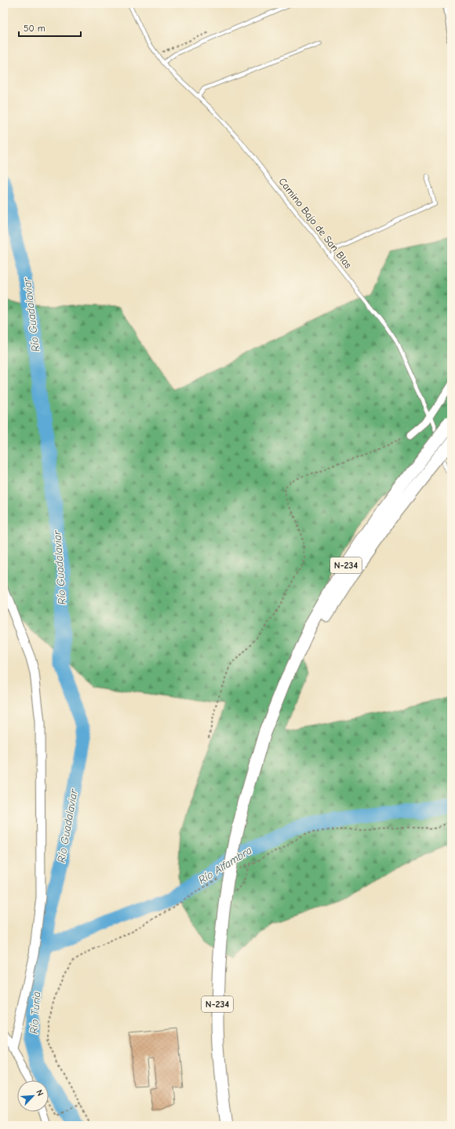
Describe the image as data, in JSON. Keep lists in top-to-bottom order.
{
  "streets": {
    "highway": ["N-234"],
    "lane": ["Camino Bajo de San Blas"]
  },
  "water": ["Río Guadalaviar", "Río Alfambra", "Río Turia"],
  "scale_bar": "50 m",
  "north": "top right"
}
